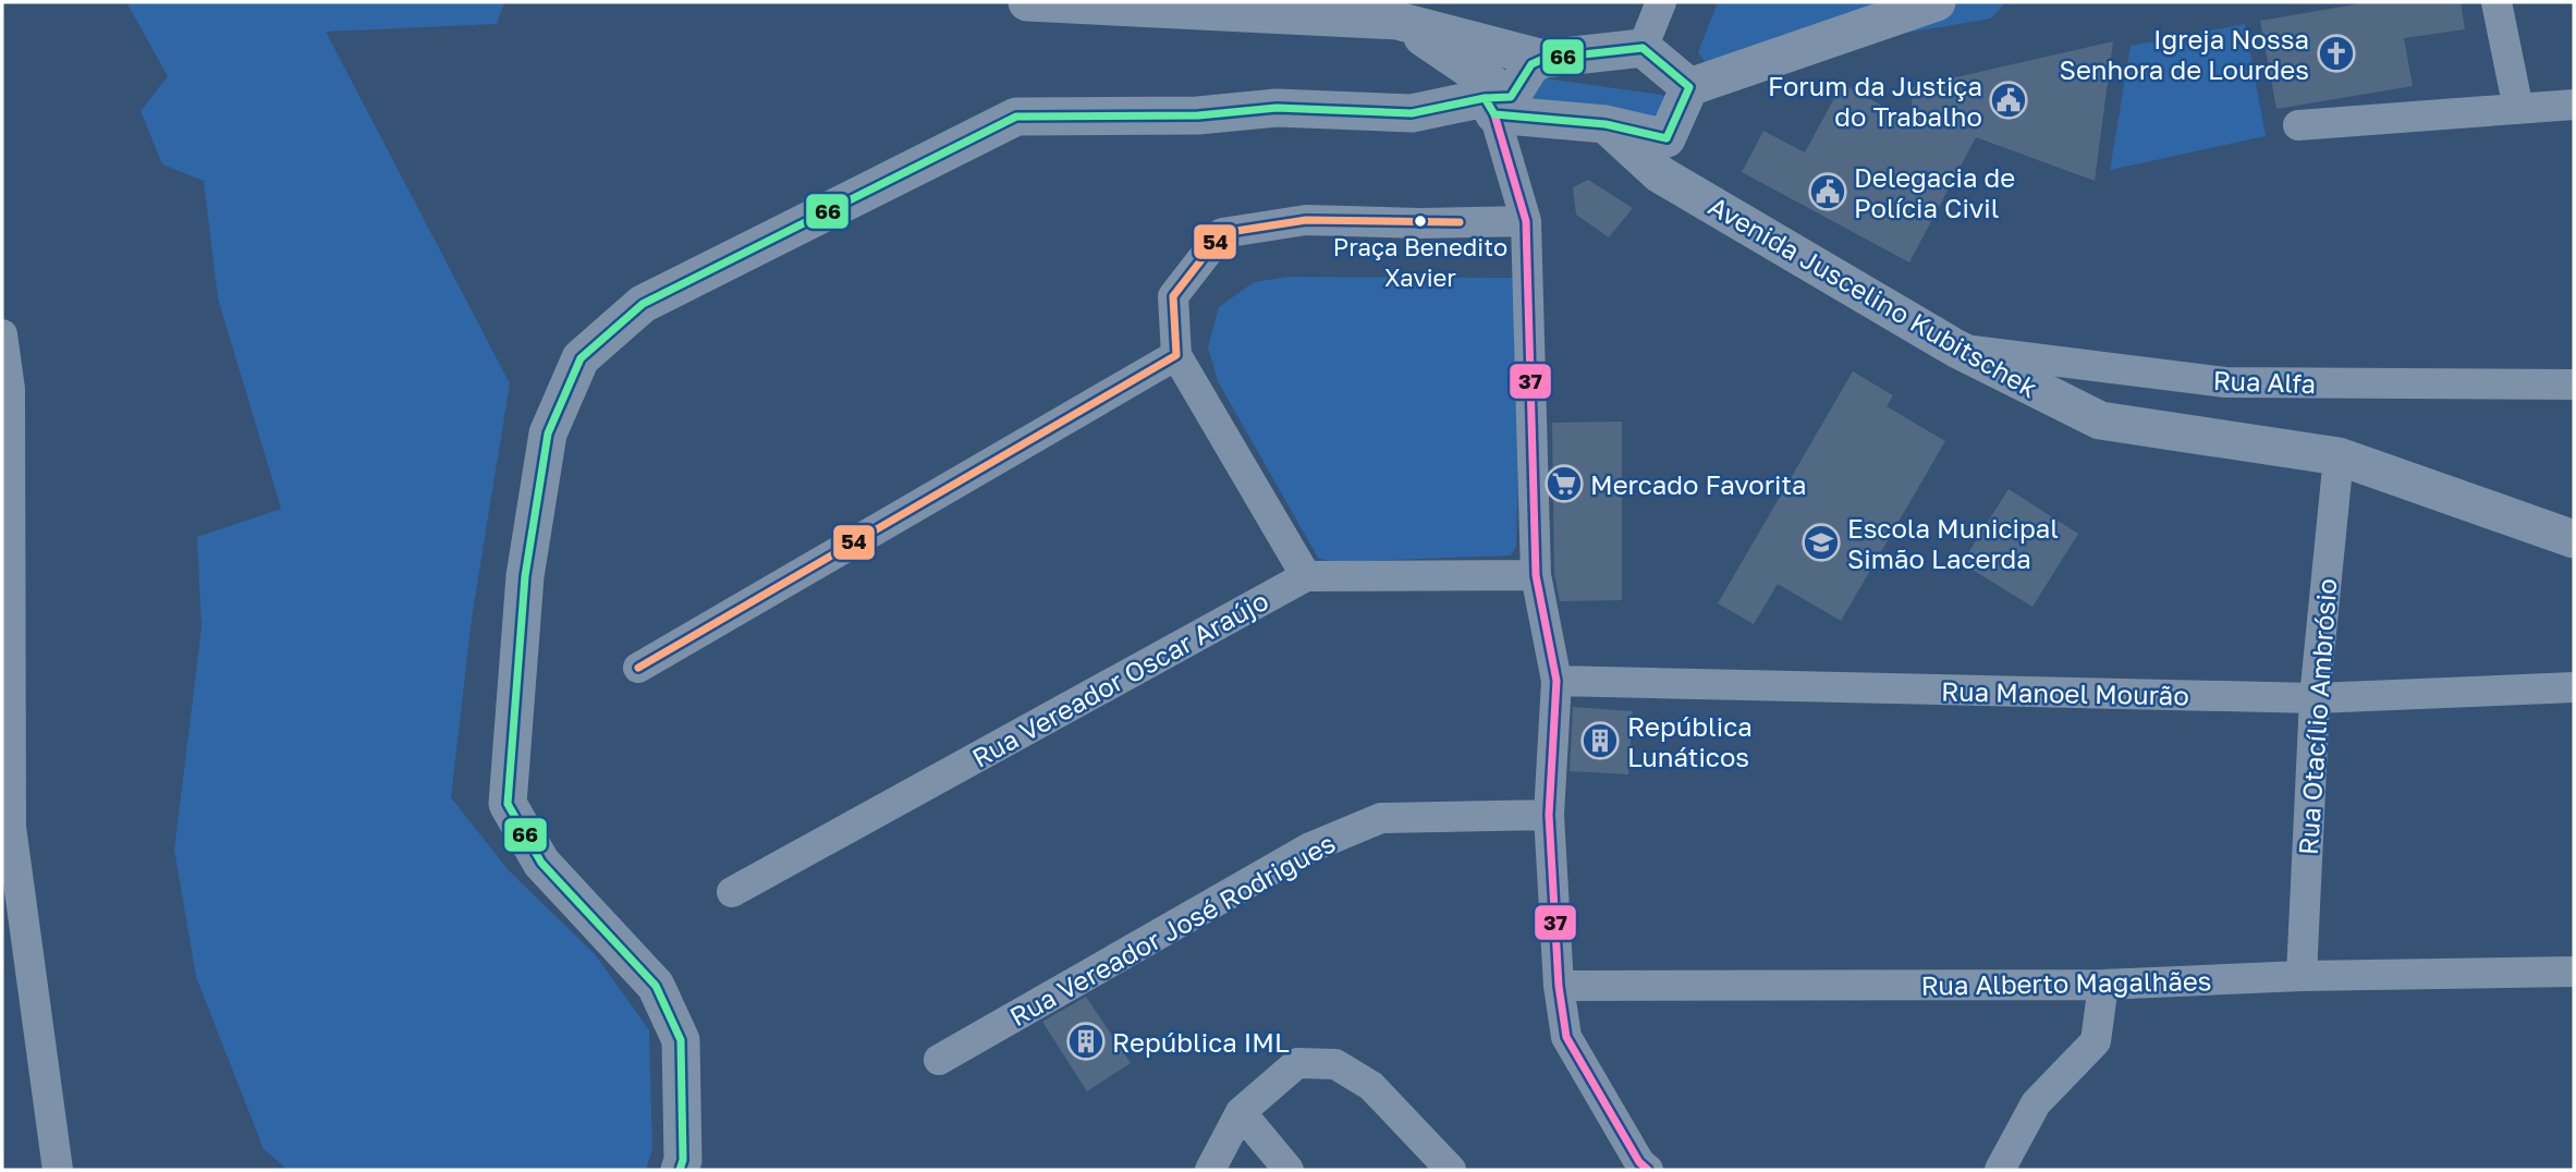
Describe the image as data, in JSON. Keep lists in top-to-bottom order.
{
  "streets": {
    "street": [
      "Avenida Juscelino Kubitschek",
      "Rua Alfa",
      "Rua Vereador Oscar Araújo",
      "Rua Manoel Mourão",
      "Rua Otacílio Ambrósio",
      "Rua Vereador José Rodrigues",
      "Rua Alberto Magalhães"
    ]
  },
  "crossings": [
    ["Avenida Juscelino Kubitschek", "Rua Alfa"],
    ["Avenida Juscelino Kubitschek", "Rua Otacílio Ambrósio"],
    ["Rua Manoel Mourão", "Rua Otacílio Ambrósio"],
    ["Rua Otacílio Ambrósio", "Rua Alberto Magalhães"]
  ],
  "places": {
    "church": ["Igreja Nossa Senhora de Lourdes"],
    "public building": ["Forum da Justiça do Trabalho", "Delegacia de Polícia Civil"],
    "other": ["Praça Benedito Xavier"],
    "supermarket": ["Mercado Favorita"],
    "school or university": ["Escola Municipal Simão Lacerda"],
    "building": ["República Lunáticos", "República IML"]
  },
  "lines": ["transit line 66", "transit line 37", "transit line 54"]
}
